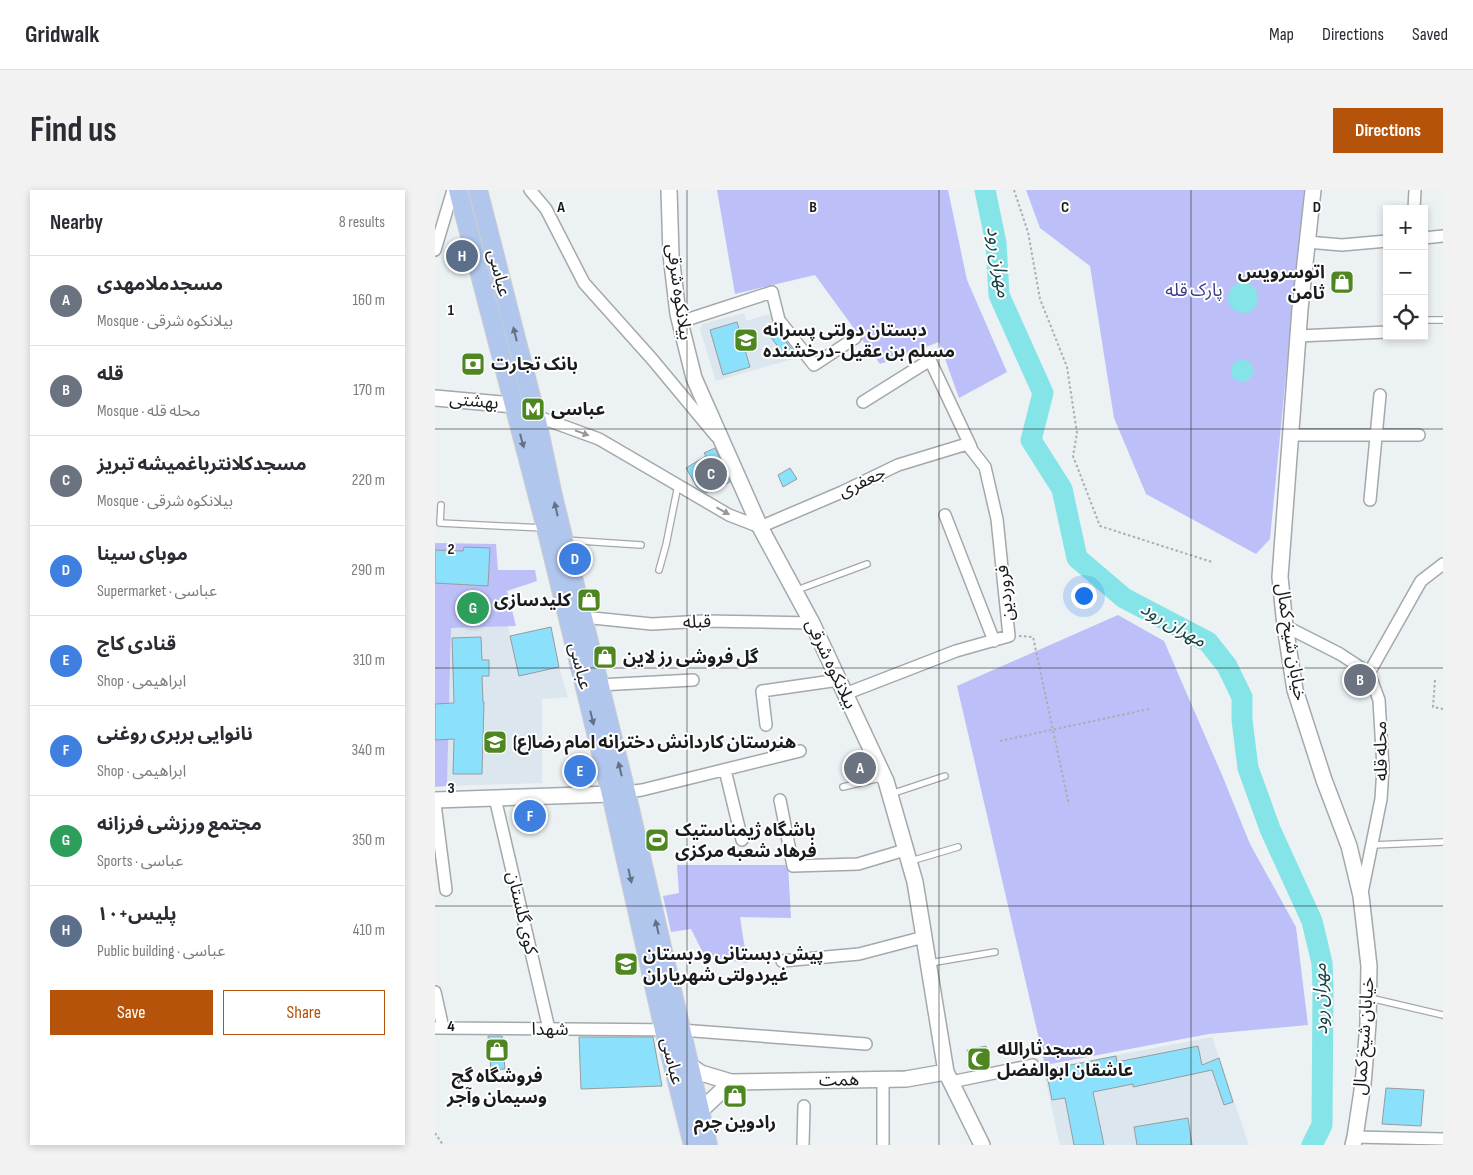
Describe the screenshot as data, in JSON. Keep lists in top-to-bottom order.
{
  "streets": {
    "main road": ["عباسى"],
    "street": [
      "بیلانکوه شرقی",
      "بهشتی",
      "جعفری",
      "فروردین",
      "قبله",
      "خیابان شیخ کمال",
      "محله قله",
      "کوی گلستان",
      "شهدا",
      "همت"
    ]
  },
  "crossings": [
    ["عباسى", "بهشتی"],
    ["عباسى", "قبله"],
    ["عباسى", "شهدا"],
    ["عباسى", "همت"],
    ["بیلانکوه شرقی", "جعفری"],
    ["بیلانکوه شرقی", "فروردین"],
    ["بیلانکوه شرقی", "قبله"],
    ["بیلانکوه شرقی", "همت"],
    ["جعفری", "فروردین"],
    ["خیابان شیخ کمال", "محله قله"],
    ["کوی گلستان", "شهدا"]
  ],
  "water": ["مهران رود"],
  "parks": ["پارک قله"],
  "places": {
    "shop": [
      "اتوسرویس ثامن",
      "کلیدسازی",
      "گل فروشی رز لاین",
      "فروشگاه گچ وسیمان وآجر",
      "رادوین چرم"
    ],
    "school or university": ["دبستان دولتی پسرانه مسلم بن عقیل-درخشنده", "هنرستان کاردانش دخترانه امام رضا(ع)", "پیش دبستانی ودبستان غیردولتی شهریاران"],
    "bank": ["بانک تجارت"],
    "metro station": ["عباسی"],
    "sports": ["باشگاه ژیمناستیک فرهاد شعبه مرکزی"],
    "mosque": ["مسجدثارالله عاشقان ابوالفضل"]
  },
  "page": {
    "header": "Gridwalk",
    "nav": ["Map", "Directions", "Saved"],
    "buttons": [
      "Directions",
      ["Save", "Share"]
    ],
    "title": "Find us",
    "heading": ["Nearby", "8 results"],
    "map_buttons": ["+", "−"],
    "pins": [
      "H",
      "C",
      "D",
      "G",
      "B",
      "A",
      "E",
      "F"
    ],
    "list": [
      {
        "mark": "A",
        "name": "مسجدملامهدی",
        "note": "Mosque · بیلانکوه شرقی",
        "value": "160 m"
      },
      {
        "mark": "B",
        "name": "قله",
        "note": "Mosque · محله قله",
        "value": "170 m"
      },
      {
        "mark": "C",
        "name": "مسجدکلانترباغمیشه تبریز",
        "note": "Mosque · بیلانکوه شرقی",
        "value": "220 m"
      },
      {
        "mark": "D",
        "name": "موبای سینا",
        "note": "Supermarket · عباسى",
        "value": "290 m"
      },
      {
        "mark": "E",
        "name": "قنادی کاج",
        "note": "Shop · ابراهیمی",
        "value": "310 m"
      },
      {
        "mark": "F",
        "name": "نانوایی بربری روغنی",
        "note": "Shop · ابراهیمی",
        "value": "340 m"
      },
      {
        "mark": "G",
        "name": "مجتمع ورزشی فرزانه",
        "note": "Sports · عباسى",
        "value": "350 m"
      },
      {
        "mark": "H",
        "name": "پلیس+۱۰",
        "note": "Public building · عباسى",
        "value": "410 m"
      }
    ]
  },
  "grid": {
    "columns": [
      "A",
      "B",
      "C",
      "D"
    ],
    "rows": [
      "1",
      "2",
      "3",
      "4"
    ]
  }
}
